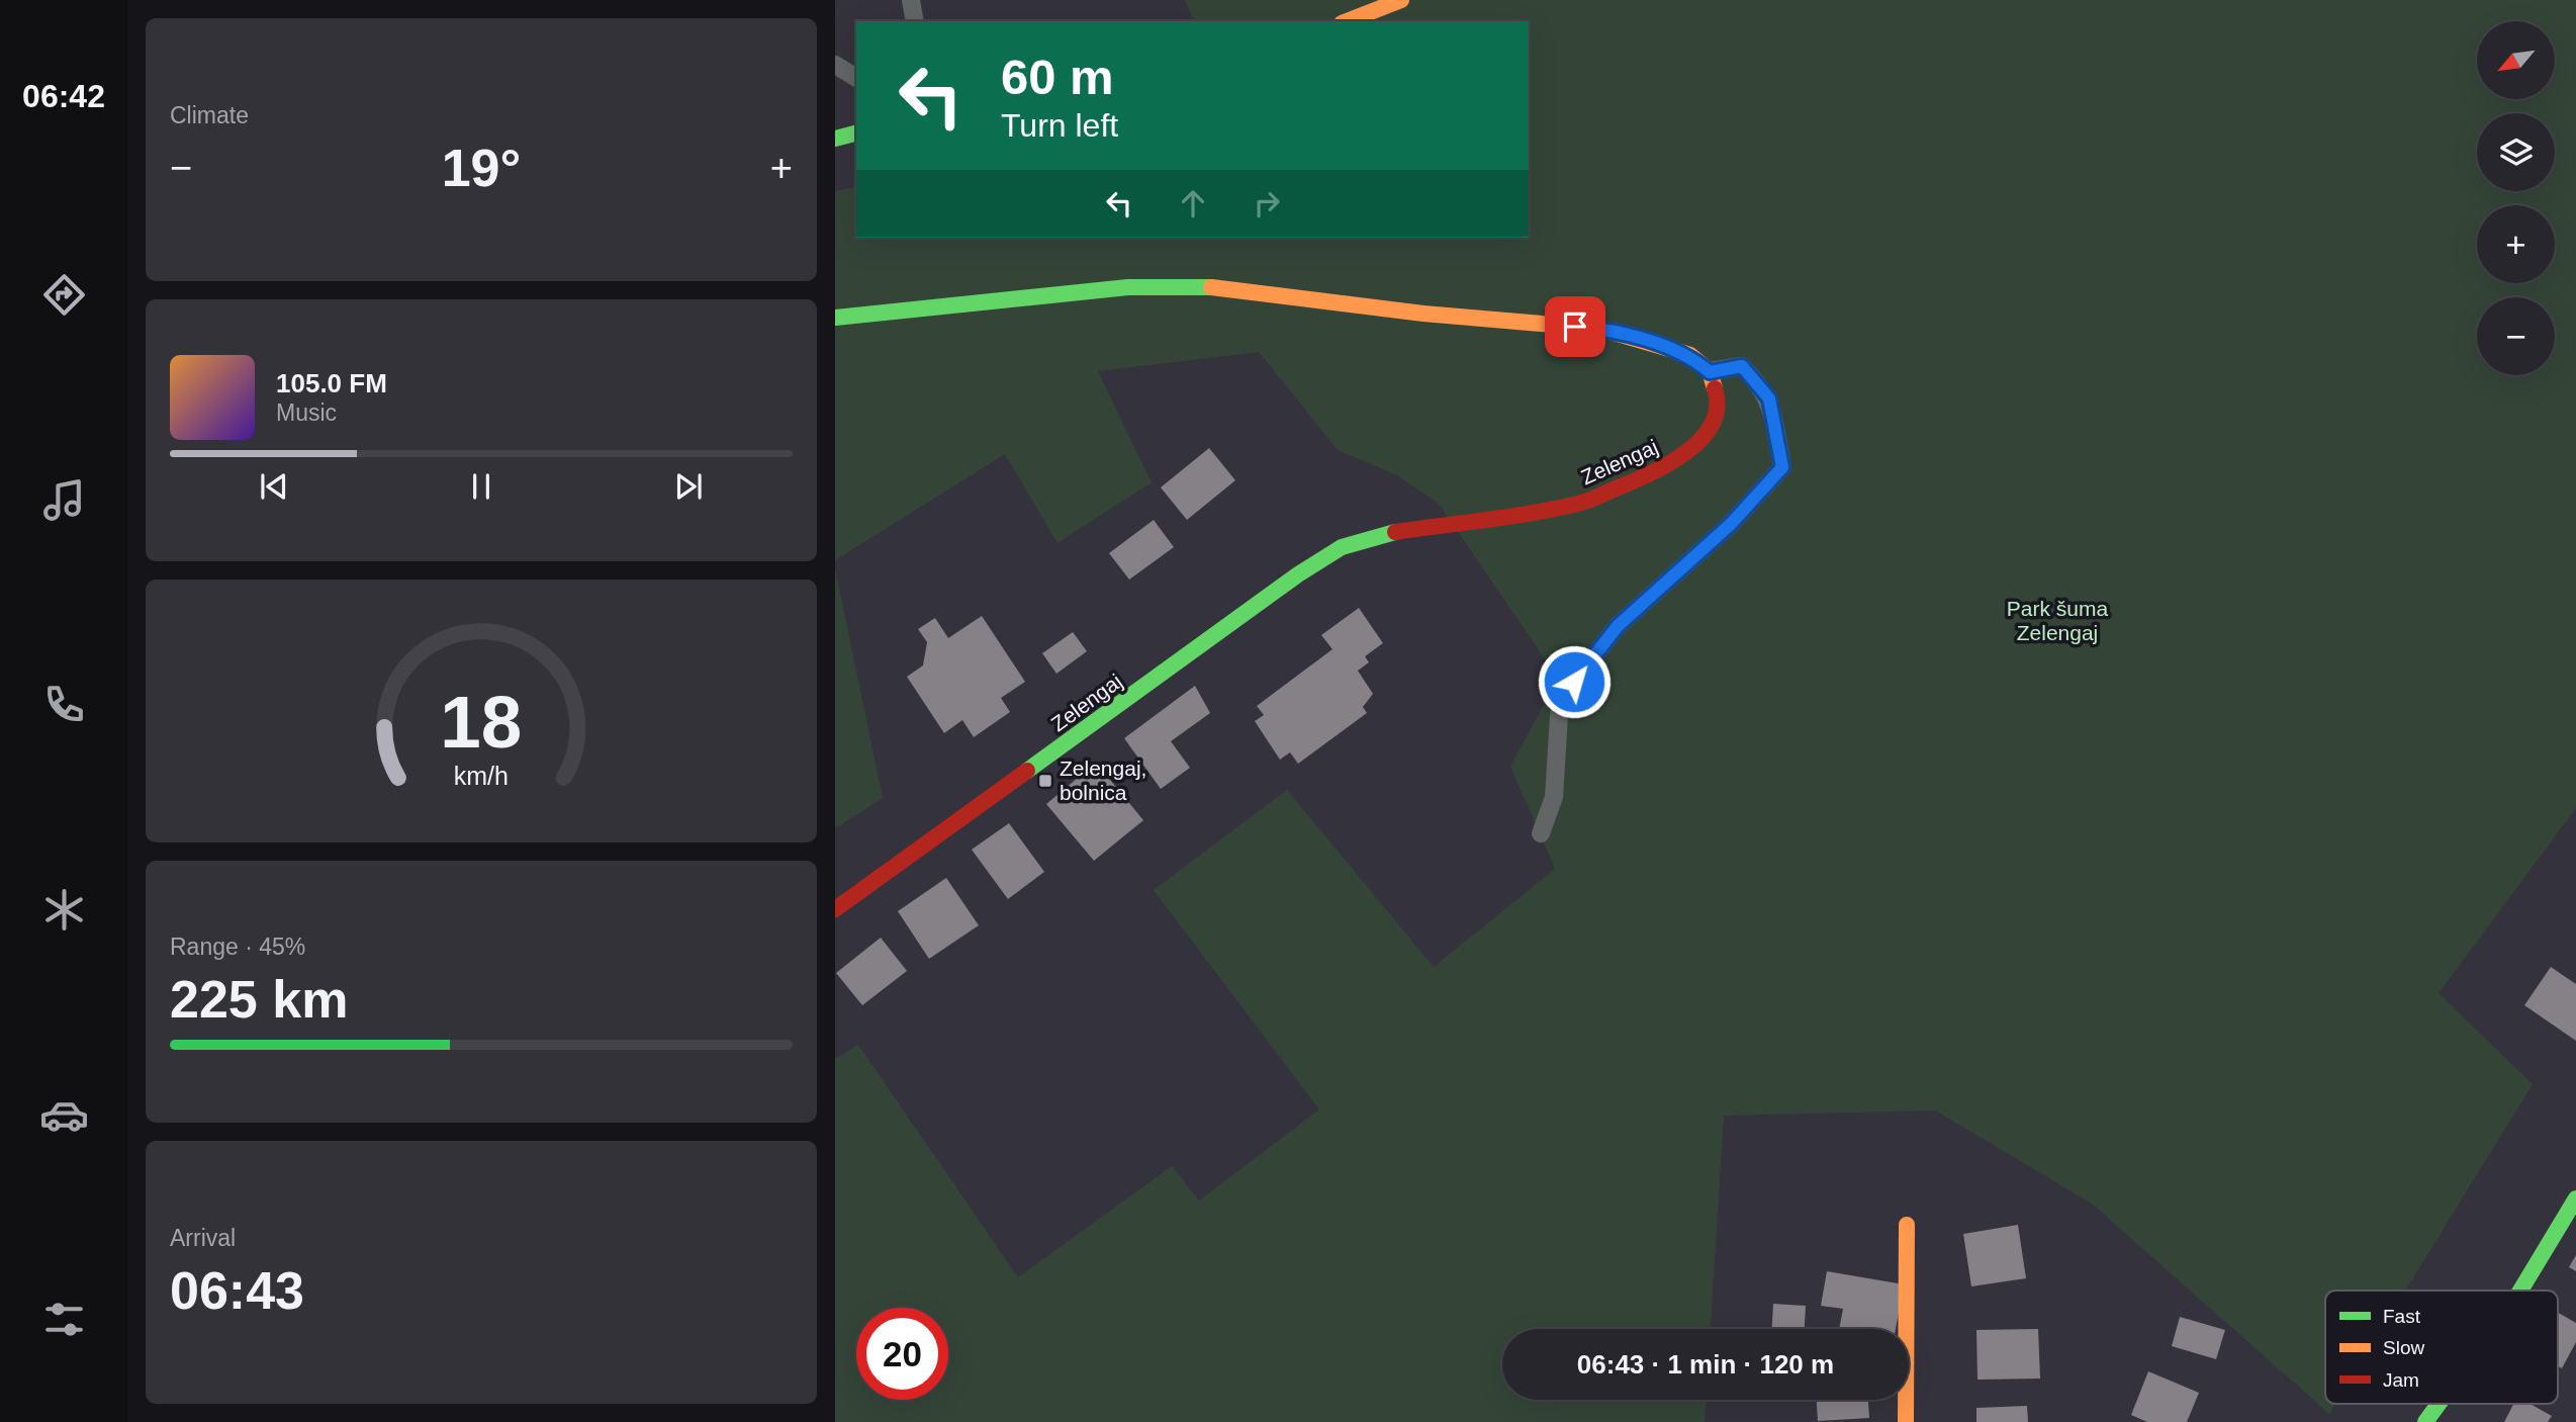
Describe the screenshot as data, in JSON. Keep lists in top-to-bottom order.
{
  "streets": {
    "street": ["Zelengaj"]
  },
  "parks": ["Park šuma Zelengaj"],
  "places": {
    "transit": ["Zelengaj, bolnica"]
  },
  "legend": ["Fast", "Slow", "Jam"],
  "north": "bottom left",
  "page": {
    "tabs": "06:42",
    "tile": [
      "Climate",
      ["Range · 45%", "225 km"],
      ["Arrival", "06:43"]
    ],
    "map_buttons": ["+", "−"],
    "turn": ["60 m", "Turn left"],
    "heat": ["−", "19°", "+"],
    "song": ["105.0 FM", "Music"],
    "limit": "20",
    "trip": "06:43 · 1 min · 120 m",
    "gauge": ["18", "km/h"]
  }
}
